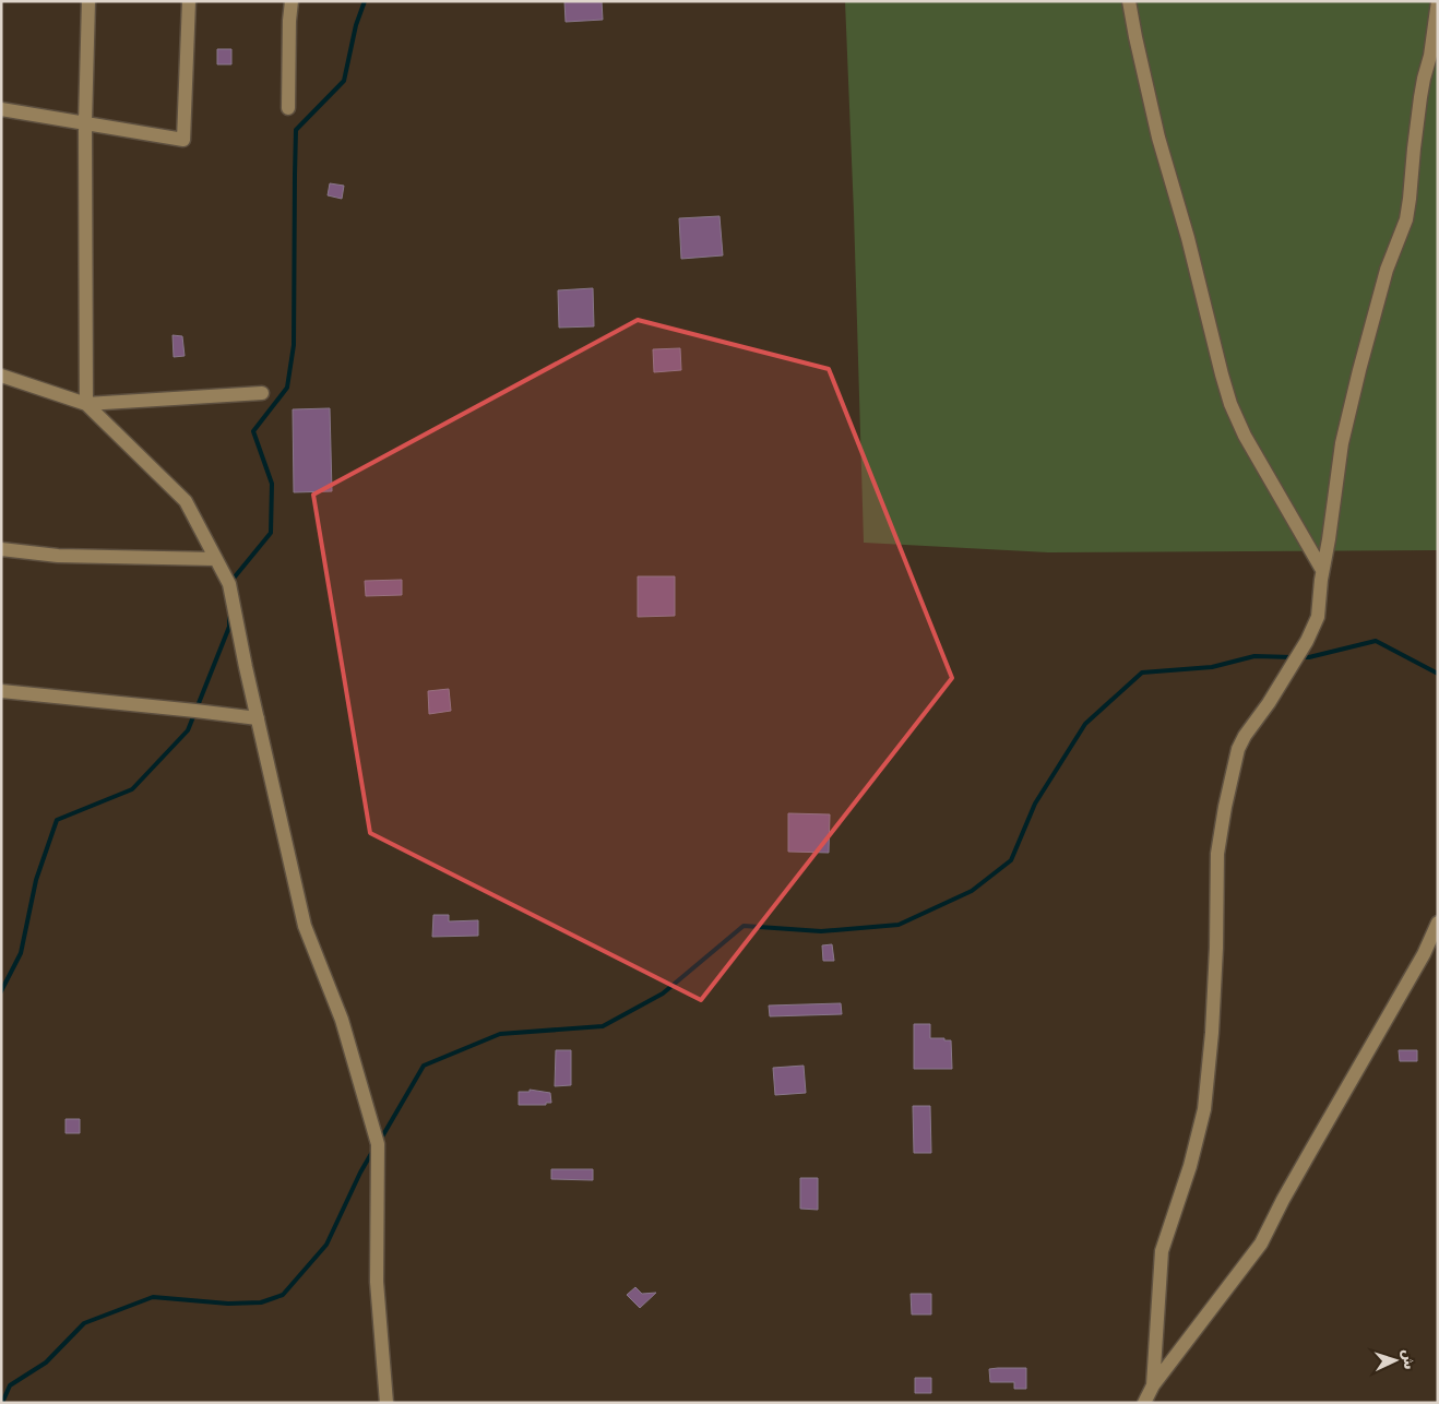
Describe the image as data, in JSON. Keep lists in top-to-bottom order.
{
  "north": "right"
}
